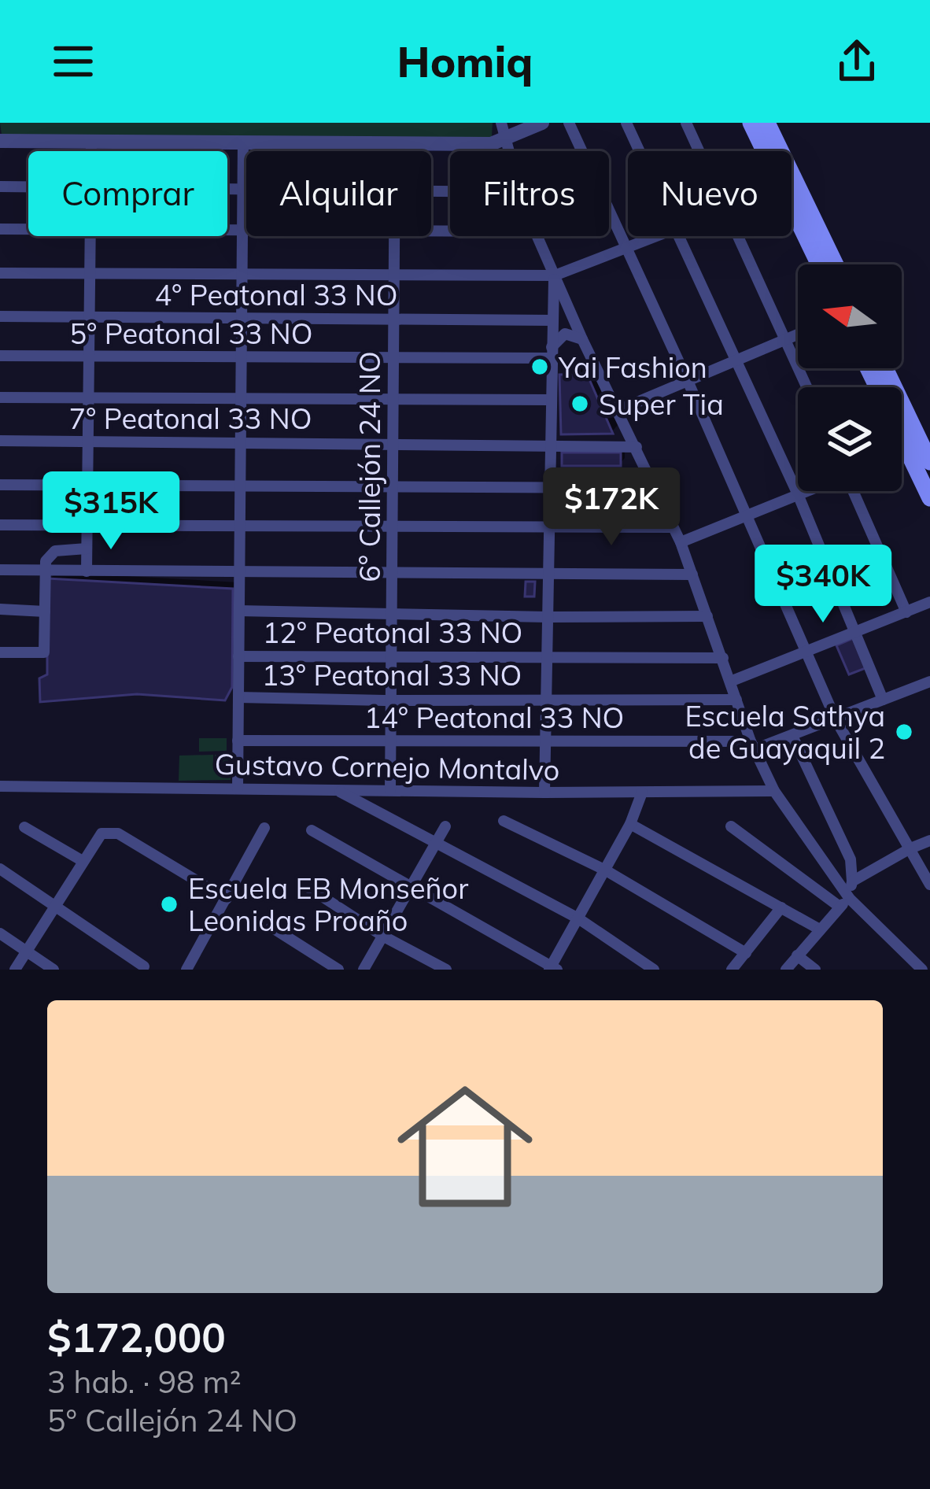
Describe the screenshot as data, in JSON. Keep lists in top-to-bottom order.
{
  "streets": {
    "street": [
      "4° Peatonal 33 NO",
      "5° Peatonal 33 NO",
      "7° Peatonal 33 NO",
      "6° Callejón 24 NO",
      "12° Peatonal 33 NO",
      "13° Peatonal 33 NO",
      "14° Peatonal 33 NO",
      "Gustavo Cornejo Montalvo"
    ]
  },
  "crossings": [
    ["4° Peatonal 33 NO", "6° Callejón 24 NO"],
    ["5° Peatonal 33 NO", "6° Callejón 24 NO"],
    ["7° Peatonal 33 NO", "6° Callejón 24 NO"],
    ["6° Callejón 24 NO", "12° Peatonal 33 NO"],
    ["6° Callejón 24 NO", "13° Peatonal 33 NO"],
    ["6° Callejón 24 NO", "14° Peatonal 33 NO"],
    ["6° Callejón 24 NO", "Gustavo Cornejo Montalvo"]
  ],
  "places": [
    "Yai Fashion",
    "Super Tia",
    "Escuela Sathya de Guayaquil 2",
    "Escuela EB Monseñor Leonidas Proaño"
  ],
  "north": "left",
  "page": {
    "header": "Homiq",
    "chip": [
      "Comprar",
      "Alquilar",
      "Filtros",
      "Nuevo"
    ],
    "price": ["$172K", "$315K", "$340K"],
    "list": [
      {
        "name": "$172,000",
        "note": "3 hab. · 98 m² · 5° Callejón 24 NO"
      }
    ]
  }
}
